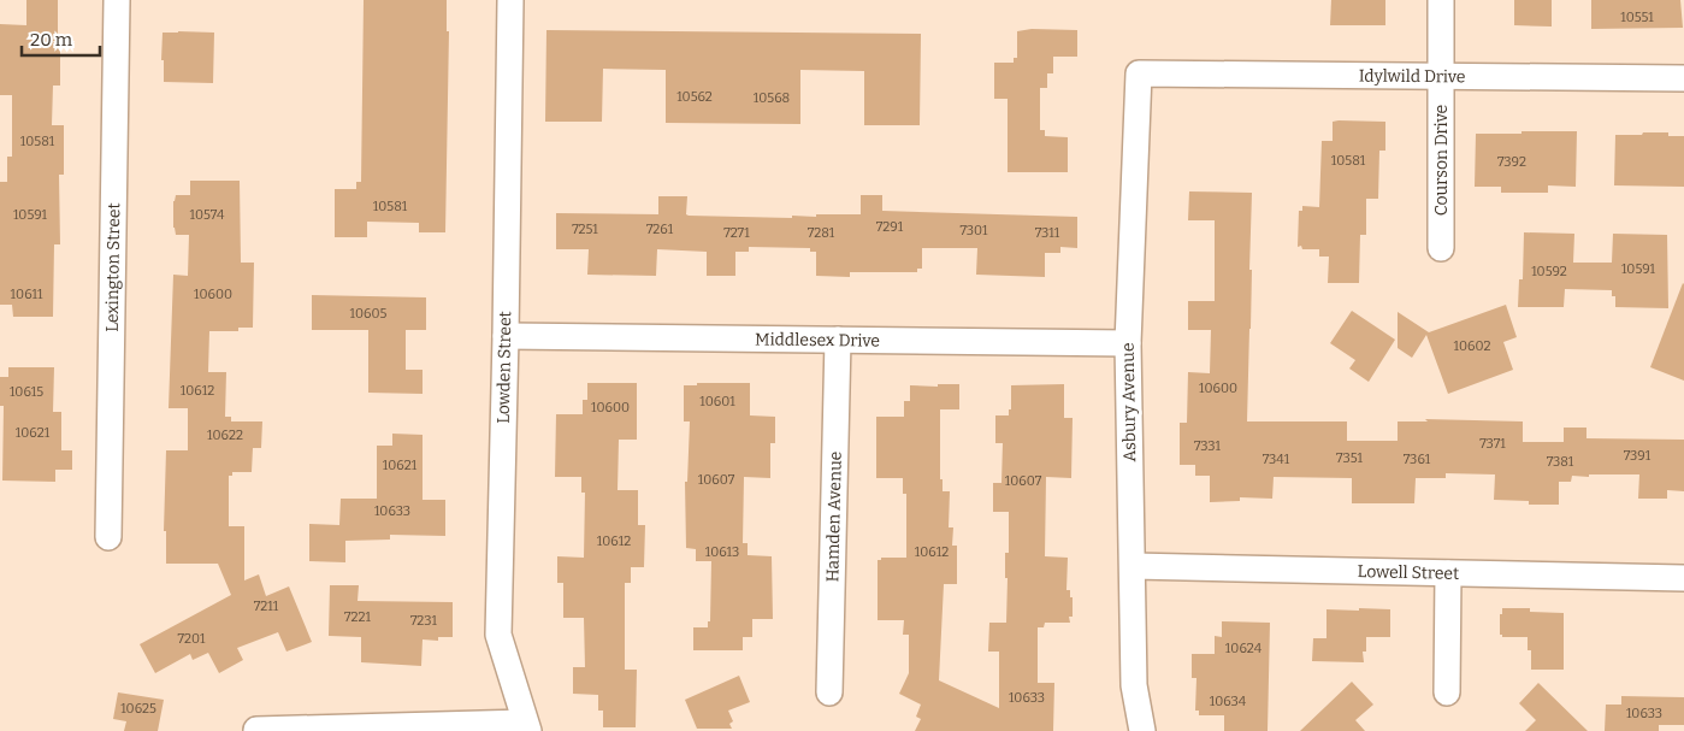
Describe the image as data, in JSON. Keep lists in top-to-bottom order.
{
  "streets": {
    "street": [
      "Idylwild Drive",
      "Courson Drive",
      "Lexington Street",
      "Middlesex Drive",
      "Lowden Street",
      "Asbury Avenue",
      "Hamden Avenue",
      "Lowell Street"
    ]
  },
  "crossings": [
    ["Idylwild Drive", "Courson Drive"],
    ["Idylwild Drive", "Asbury Avenue"],
    ["Middlesex Drive", "Lowden Street"],
    ["Middlesex Drive", "Asbury Avenue"],
    ["Middlesex Drive", "Hamden Avenue"],
    ["Asbury Avenue", "Lowell Street"]
  ],
  "house_numbers": [
    "10551",
    "10562",
    "10568",
    "10581",
    "10581",
    "7392",
    "10581",
    "10591",
    "10574",
    "7291",
    "7251",
    "7261",
    "7301",
    "7271",
    "7281",
    "7311",
    "10591",
    "10592",
    "10611",
    "10600",
    "10605",
    "10602",
    "10600",
    "10612",
    "10615",
    "10601",
    "10600",
    "10621",
    "10622",
    "7371",
    "7331",
    "7391",
    "7351",
    "7341",
    "7361",
    "7381",
    "10621",
    "10607",
    "10607",
    "10633",
    "10612",
    "10613",
    "10612",
    "7211",
    "7221",
    "7231",
    "7201",
    "10624",
    "10633",
    "10634",
    "10625",
    "10633"
  ],
  "scale_bar": "20 m"
}
